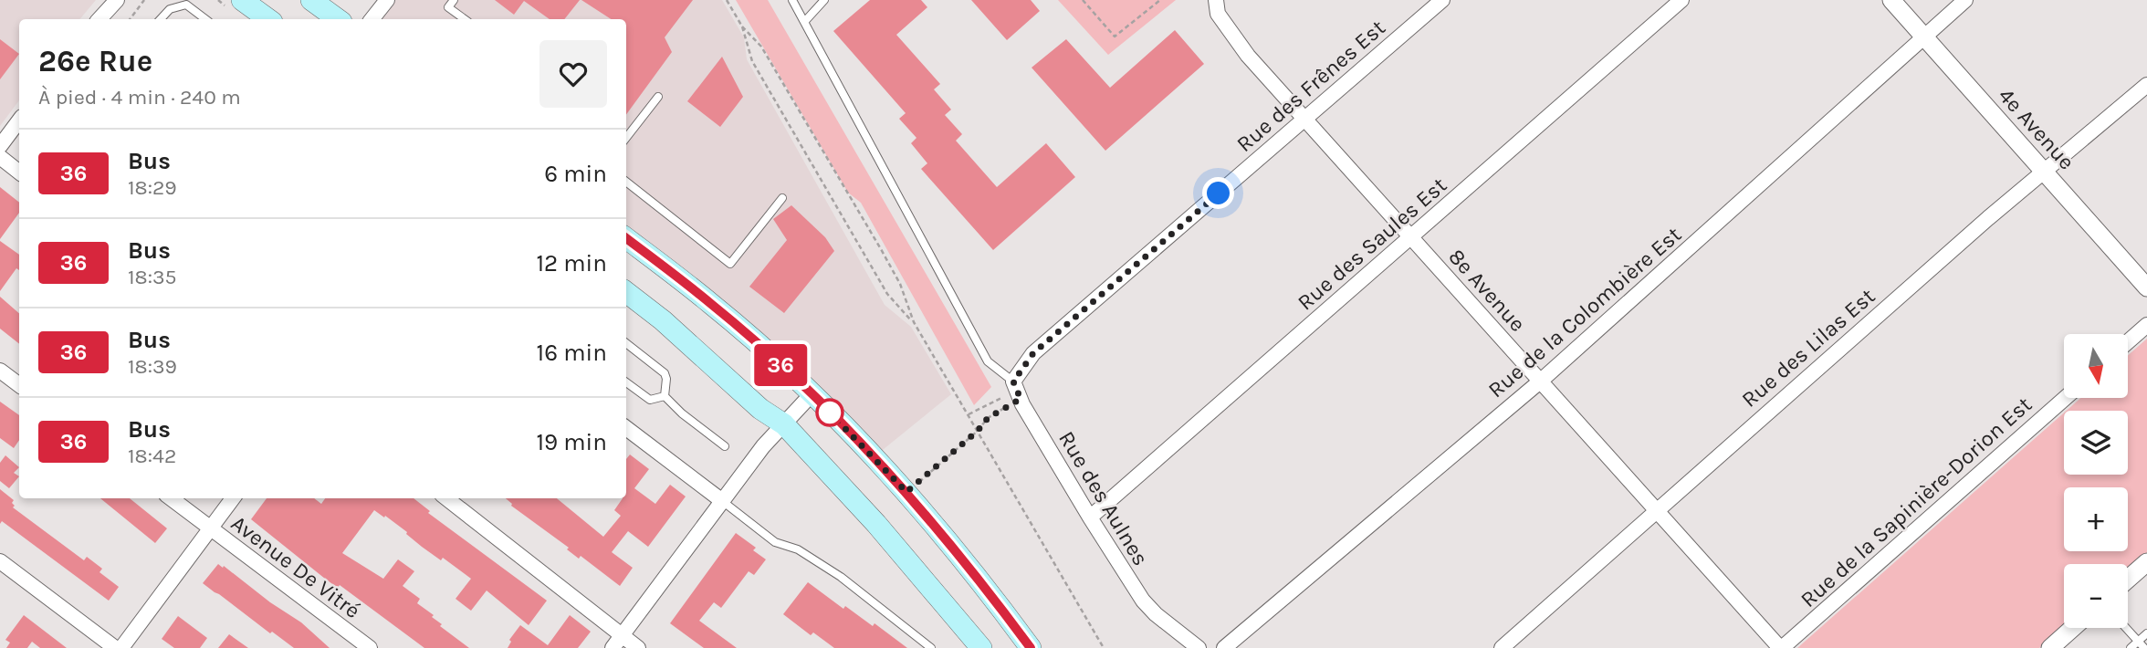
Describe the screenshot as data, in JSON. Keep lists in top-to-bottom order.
{
  "streets": {
    "street": [
      "Rue des Frênes Est",
      "4e Avenue",
      "Rue des Saules Est",
      "8e Avenue",
      "Rue de la Colombière Est",
      "Rue des Lilas Est",
      "Rue des Aulnes",
      "Rue de la Sapinière-Dorion Est",
      "Avenue De Vitré"
    ]
  },
  "crossings": [
    ["Rue des Frênes Est", "8e Avenue"],
    ["Rue des Frênes Est", "Rue des Aulnes"],
    ["4e Avenue", "Rue de la Colombière Est"],
    ["4e Avenue", "Rue des Lilas Est"],
    ["Rue des Saules Est", "8e Avenue"],
    ["Rue des Saules Est", "Rue des Aulnes"],
    ["8e Avenue", "Rue de la Colombière Est"],
    ["8e Avenue", "Rue des Lilas Est"],
    ["8e Avenue", "Rue de la Sapinière-Dorion Est"]
  ],
  "lines": ["bus line 36"],
  "north": "bottom",
  "page": {
    "on_map": "36",
    "heading": ["26e Rue", "À pied · 4 min · 240 m"],
    "list": [
      {
        "mark": "36",
        "name": "Bus",
        "note": "18:29",
        "value": "6 min"
      },
      {
        "mark": "36",
        "name": "Bus",
        "note": "18:35",
        "value": "12 min"
      },
      {
        "mark": "36",
        "name": "Bus",
        "note": "18:39",
        "value": "16 min"
      },
      {
        "mark": "36",
        "name": "Bus",
        "note": "18:42",
        "value": "19 min"
      }
    ],
    "map_buttons": ["+", "−"]
  }
}
